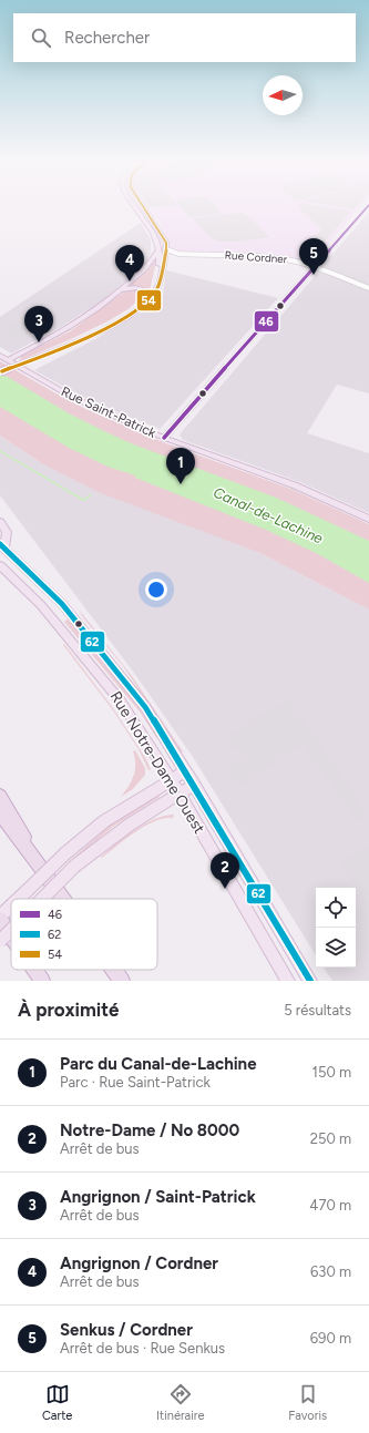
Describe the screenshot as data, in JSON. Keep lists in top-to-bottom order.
{
  "streets": {
    "main road": ["Rue Saint-Patrick", "Rue Notre-Dame Ouest"],
    "street": ["Rue Cordner"]
  },
  "water": ["Canal-de-Lachine"],
  "lines": ["transit line 46", "transit line 54", "transit line 62"],
  "legend": ["46", "62", "54"],
  "north": "left",
  "page": {
    "search": "Rechercher",
    "pins": [
      "5",
      "4",
      "3",
      "1",
      "2"
    ],
    "heading": ["À proximité", "5 résultats"],
    "list": [
      {
        "mark": "1",
        "name": "Parc du Canal-de-Lachine",
        "note": "Parc · Rue Saint-Patrick",
        "value": "150 m"
      },
      {
        "mark": "2",
        "name": "Notre-Dame / No 8000",
        "note": "Arrêt de bus",
        "value": "250 m"
      },
      {
        "mark": "3",
        "name": "Angrignon / Saint-Patrick",
        "note": "Arrêt de bus",
        "value": "470 m"
      },
      {
        "mark": "4",
        "name": "Angrignon / Cordner",
        "note": "Arrêt de bus",
        "value": "630 m"
      },
      {
        "mark": "5",
        "name": "Senkus / Cordner",
        "note": "Arrêt de bus · Rue Senkus",
        "value": "690 m"
      }
    ],
    "nav": ["Carte", "Itinéraire", "Favoris"]
  }
}
